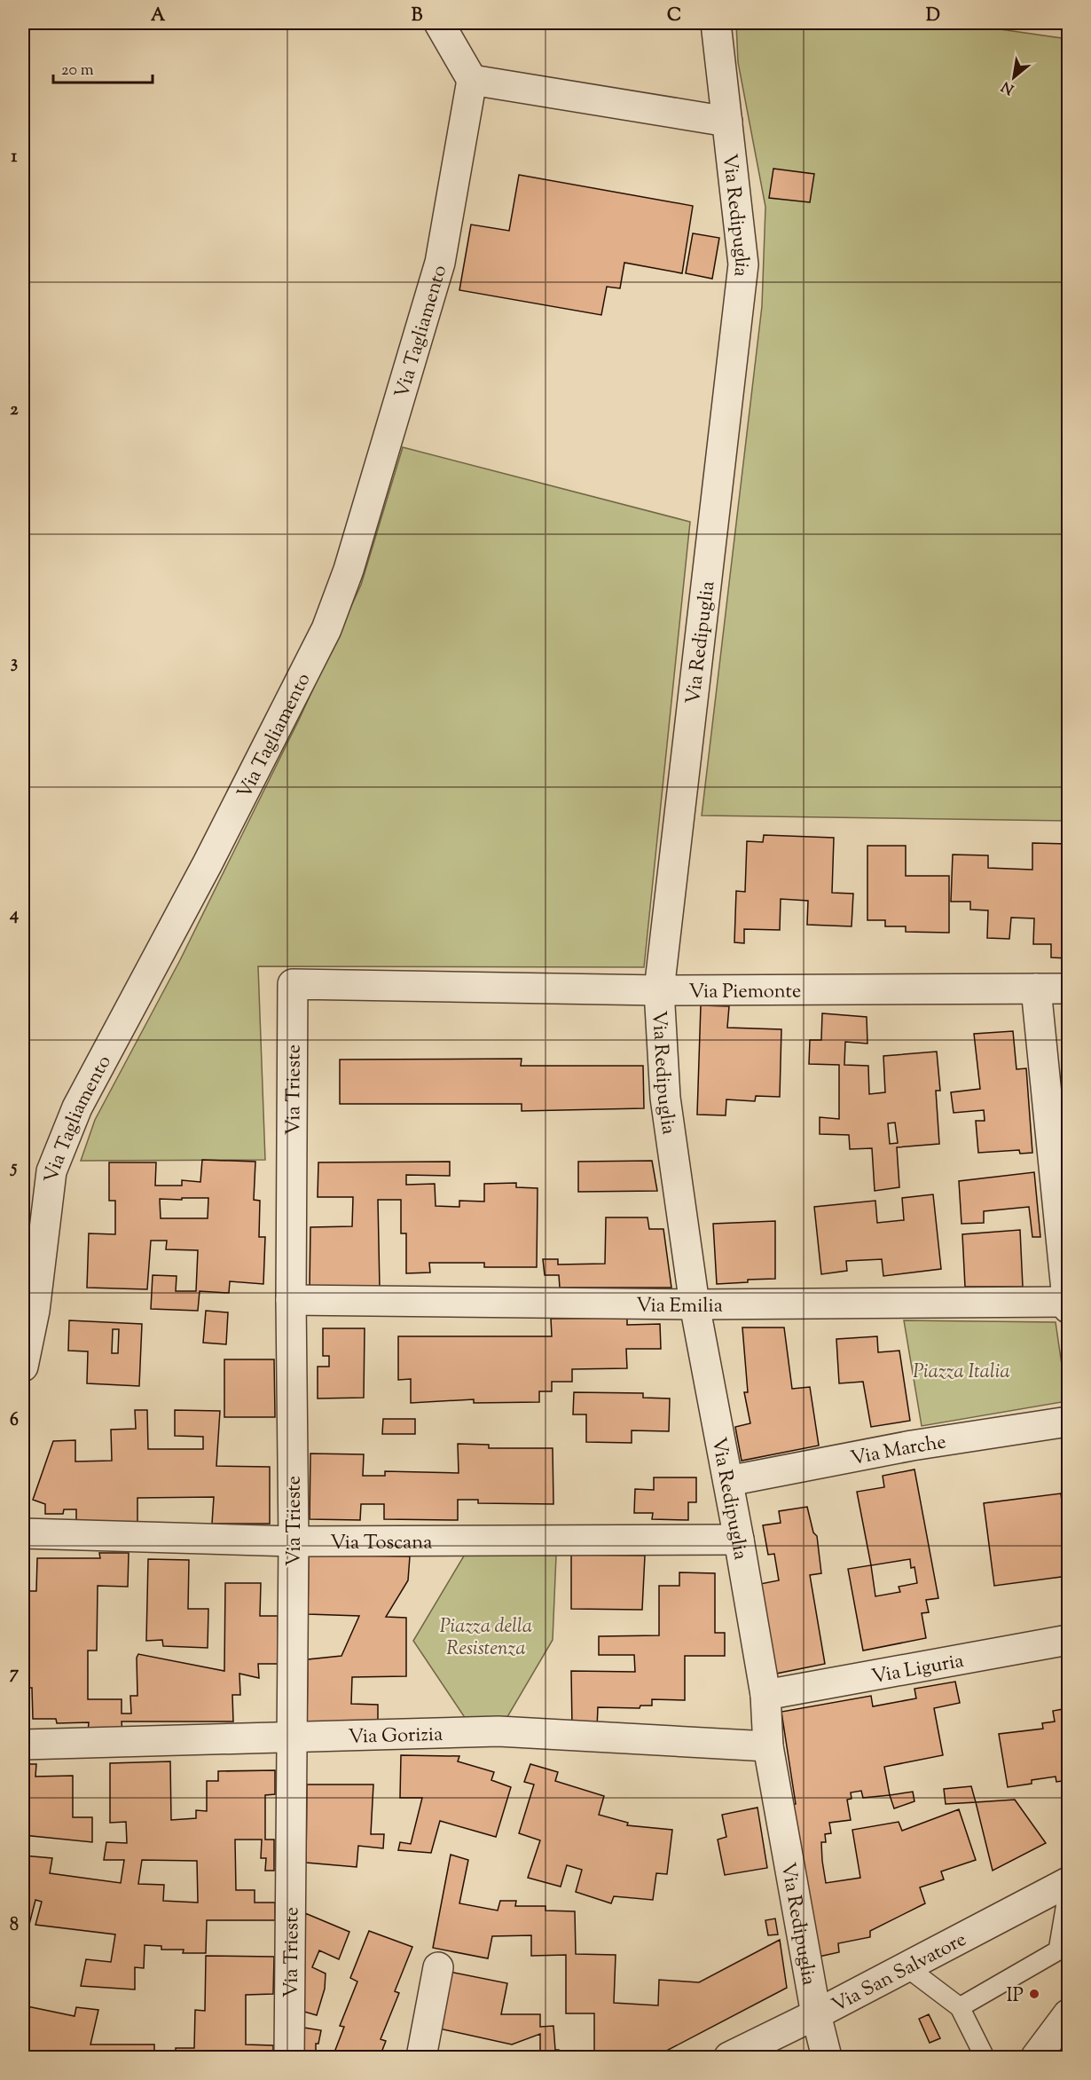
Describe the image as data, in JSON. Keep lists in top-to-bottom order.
{
  "streets": {
    "street": [
      "Via Redipuglia",
      "Via Tagliamento",
      "Via Piemonte",
      "Via Trieste",
      "Via Emilia",
      "Via Marche",
      "Via Toscana",
      "Via Liguria",
      "Via Gorizia",
      "Via San Salvatore"
    ]
  },
  "crossings": [
    ["Via Redipuglia", "Via Piemonte"],
    ["Via Redipuglia", "Via Emilia"],
    ["Via Redipuglia", "Via Marche"],
    ["Via Redipuglia", "Via Toscana"],
    ["Via Redipuglia", "Via Liguria"],
    ["Via Redipuglia", "Via Gorizia"],
    ["Via Redipuglia", "Via San Salvatore"],
    ["Via Piemonte", "Via Trieste"],
    ["Via Trieste", "Via Emilia"],
    ["Via Trieste", "Via Toscana"],
    ["Via Trieste", "Via Gorizia"]
  ],
  "parks": ["Piazza Italia", "Piazza della Resistenza"],
  "places": ["IP"],
  "scale_bar": "20 m",
  "north": "bottom left",
  "grid": {
    "columns": [
      "A",
      "B",
      "C",
      "D"
    ],
    "rows": [
      "1",
      "2",
      "3",
      "4",
      "5",
      "6",
      "7",
      "8"
    ]
  }
}
